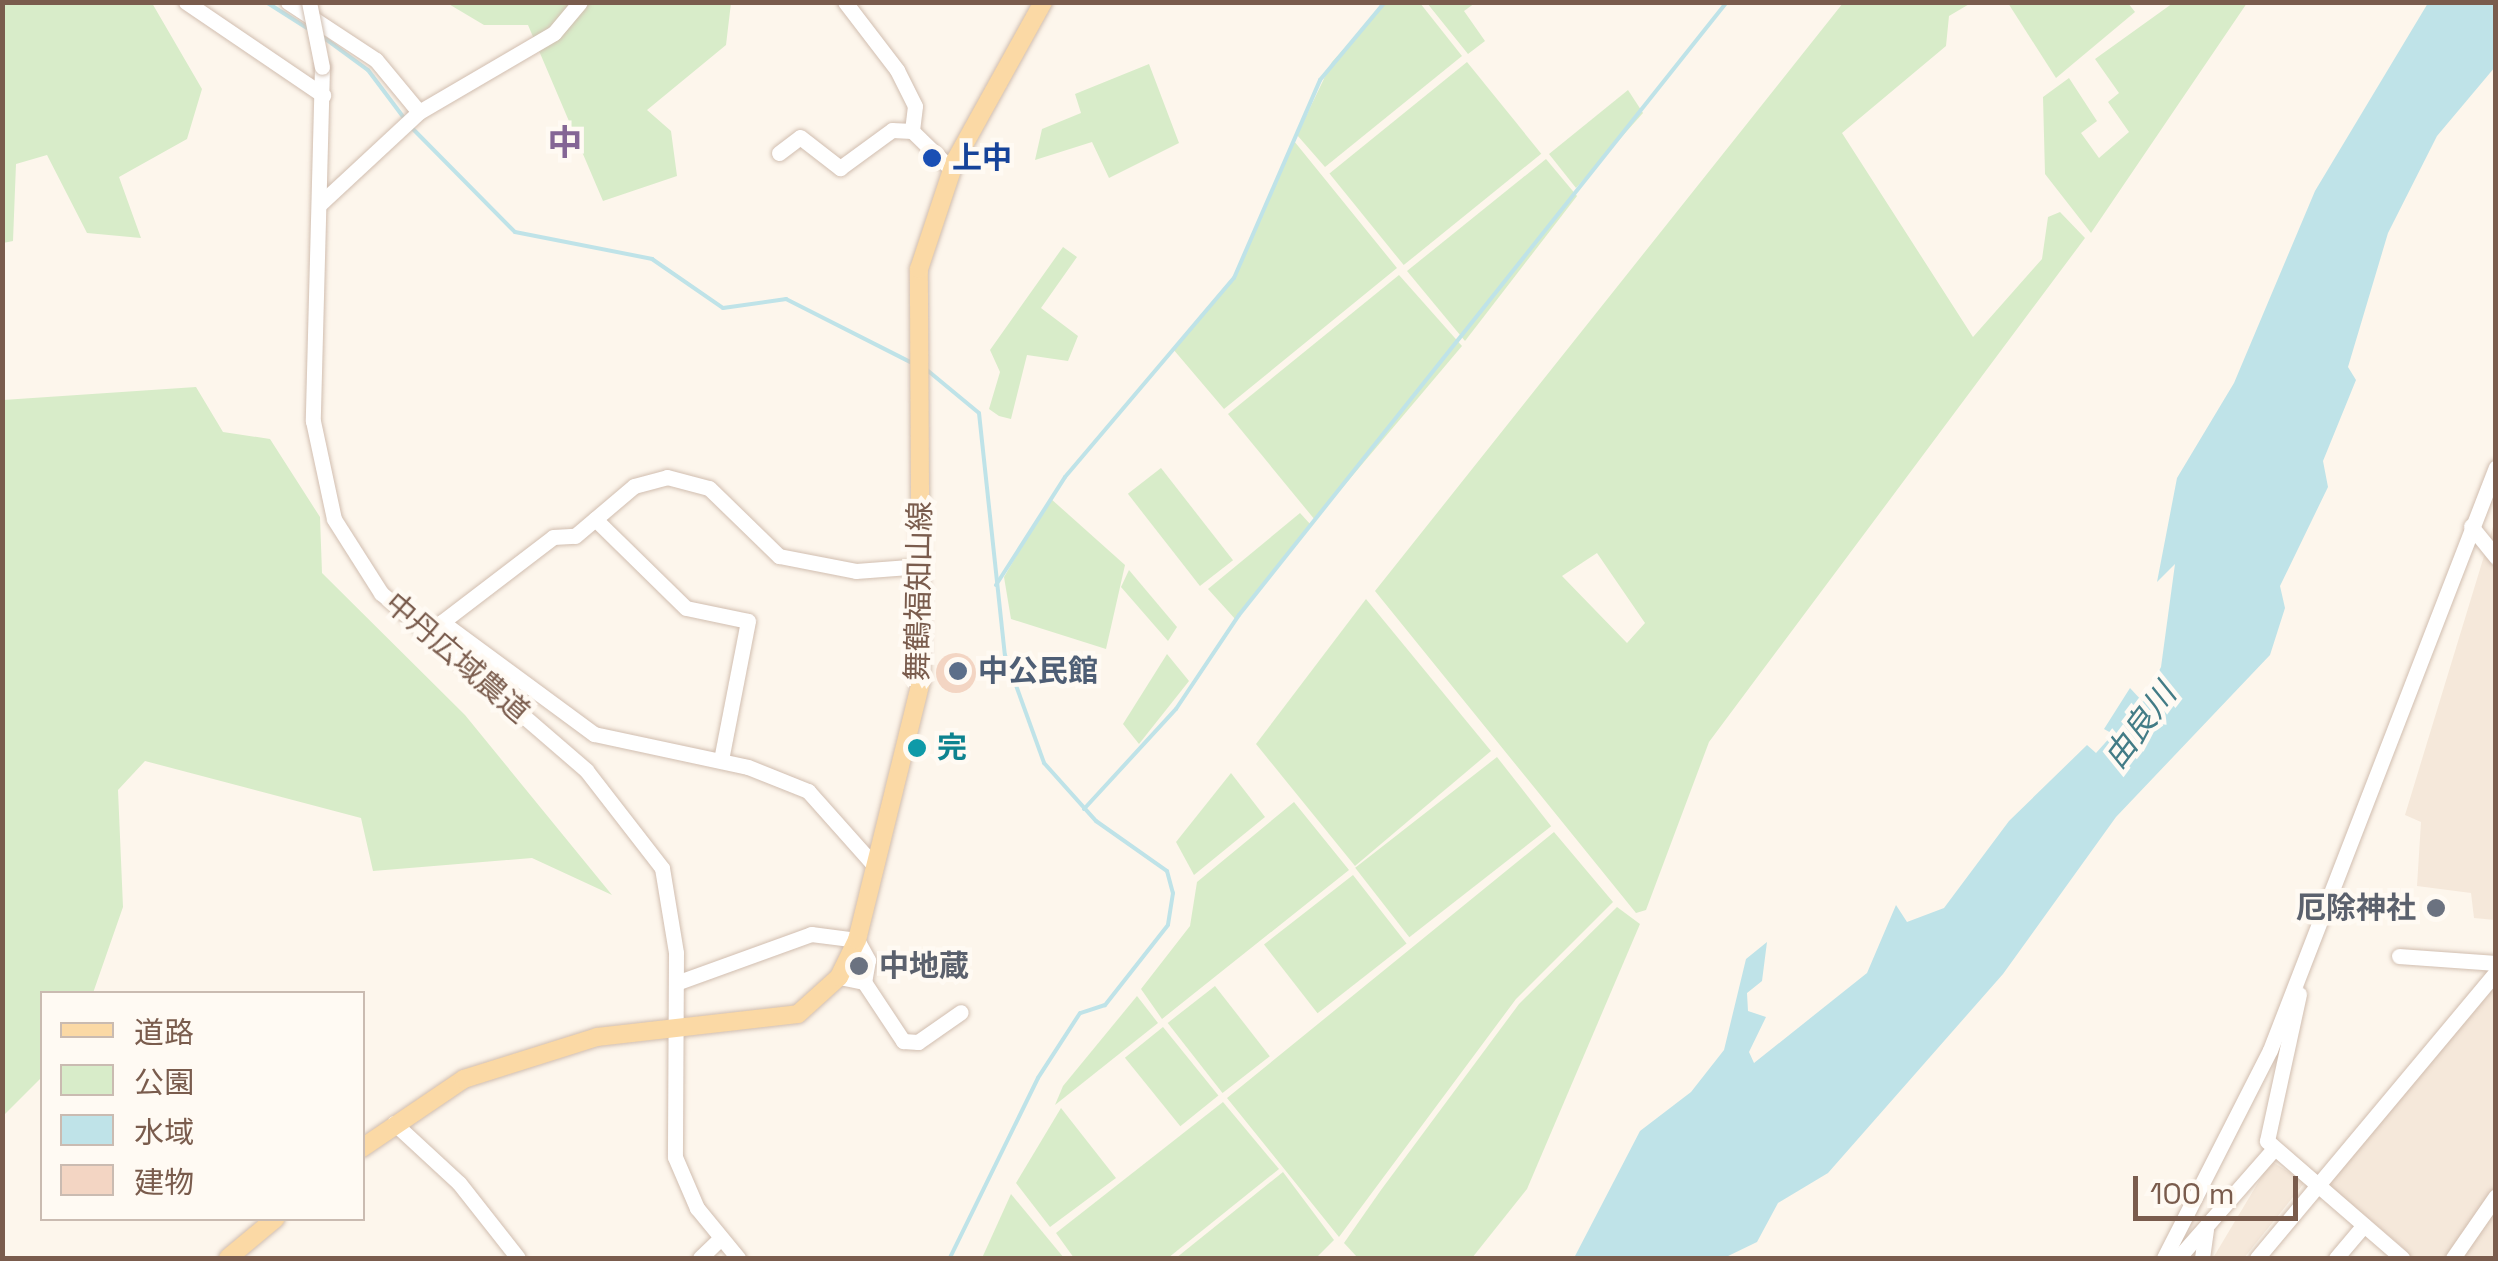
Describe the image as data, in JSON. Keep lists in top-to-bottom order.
{
  "streets": {
    "main road": ["舞鶴福知山線"],
    "street": ["中丹広域農道"]
  },
  "crossings": [
    ["舞鶴福知山線", "中丹広域農道"]
  ],
  "districts": ["中"],
  "water": ["由良川"],
  "places": [
    "上中",
    "中公民館",
    "完",
    "厄除神社",
    "中地蔵"
  ],
  "legend": [
    "道路",
    "公園",
    "水域",
    "建物"
  ],
  "scale_bar": "100 m"
}
